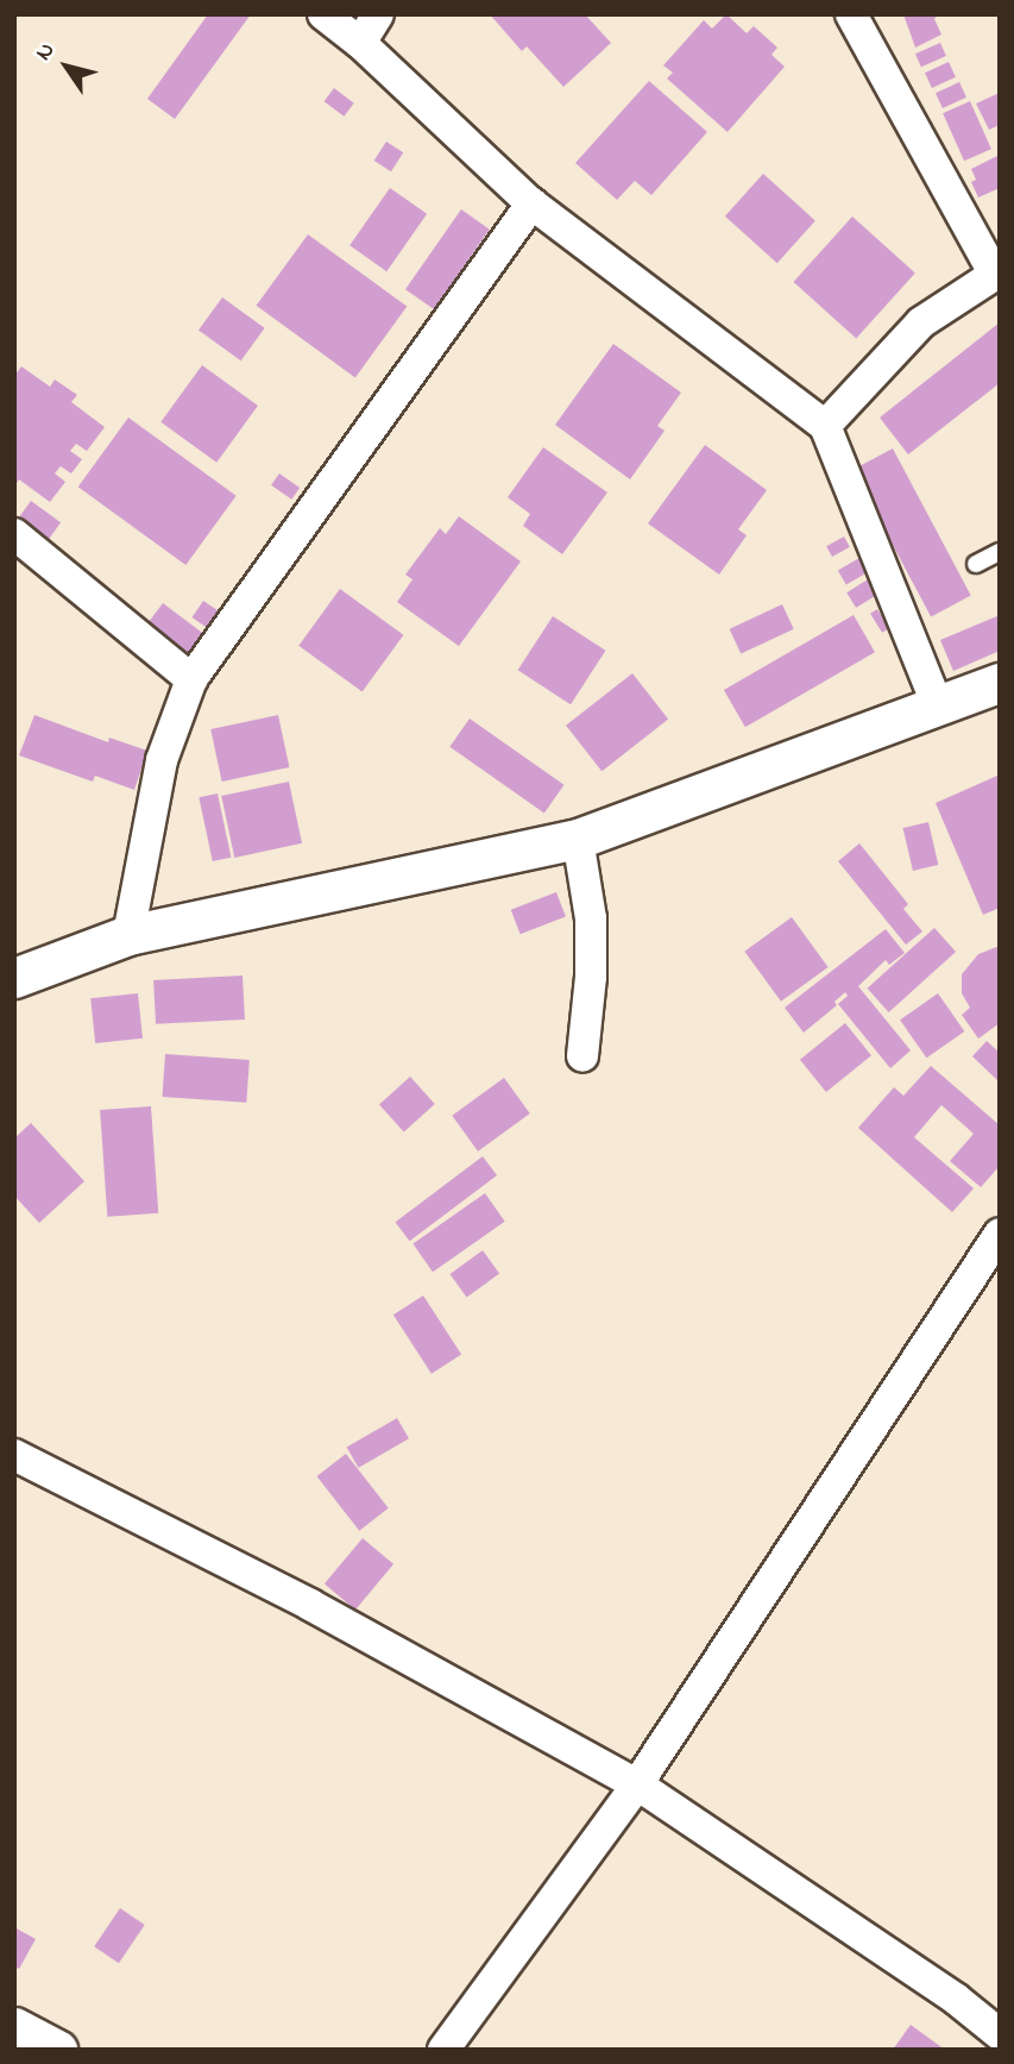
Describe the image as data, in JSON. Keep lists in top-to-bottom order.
{
  "north": "top left"
}
